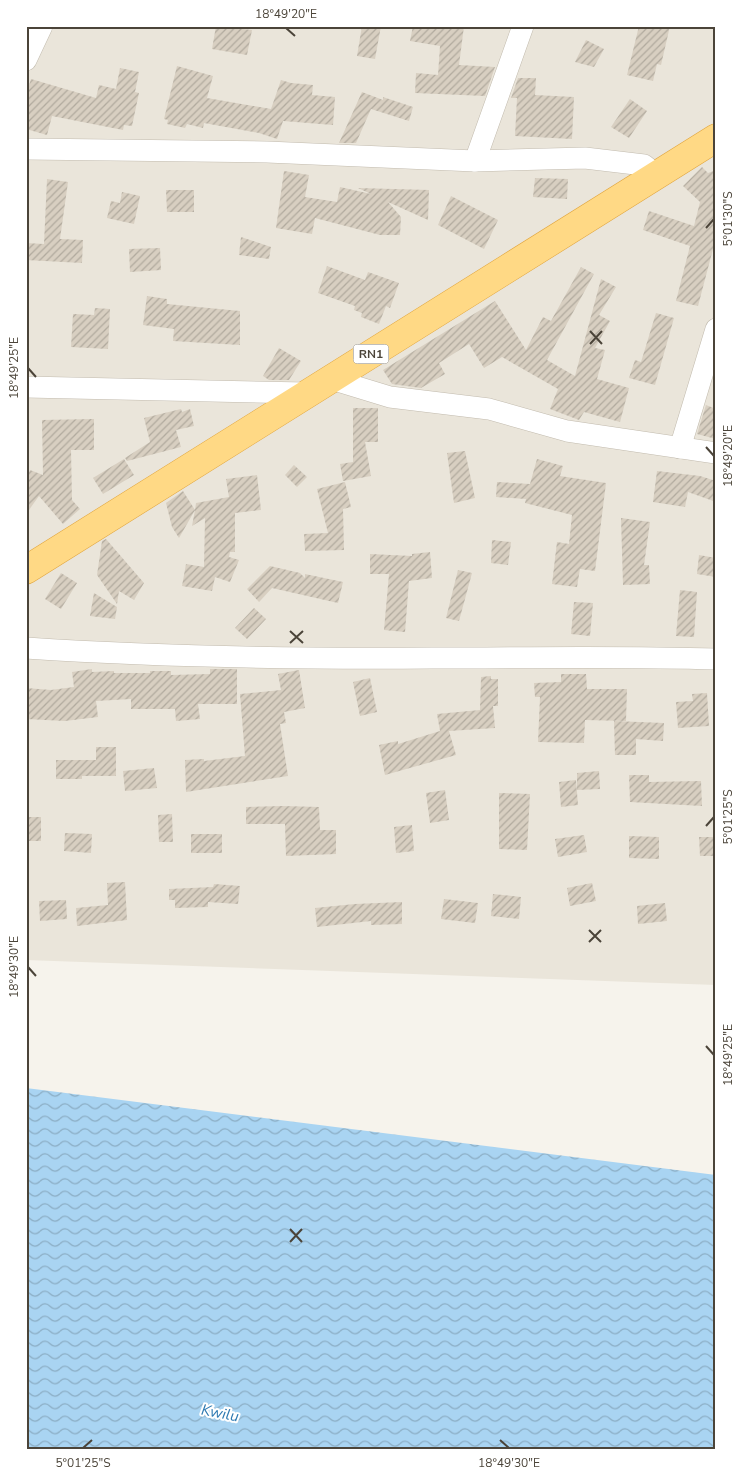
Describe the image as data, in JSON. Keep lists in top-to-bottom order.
{
  "streets": {
    "highway": ["RN1"]
  },
  "water": ["Kwilu"],
  "coordinates": [
    "18°49'20\"E",
    "5°01'30\"S",
    "18°49'25\"E",
    "5°01'25\"S",
    "18°49'30\"E"
  ]
}
